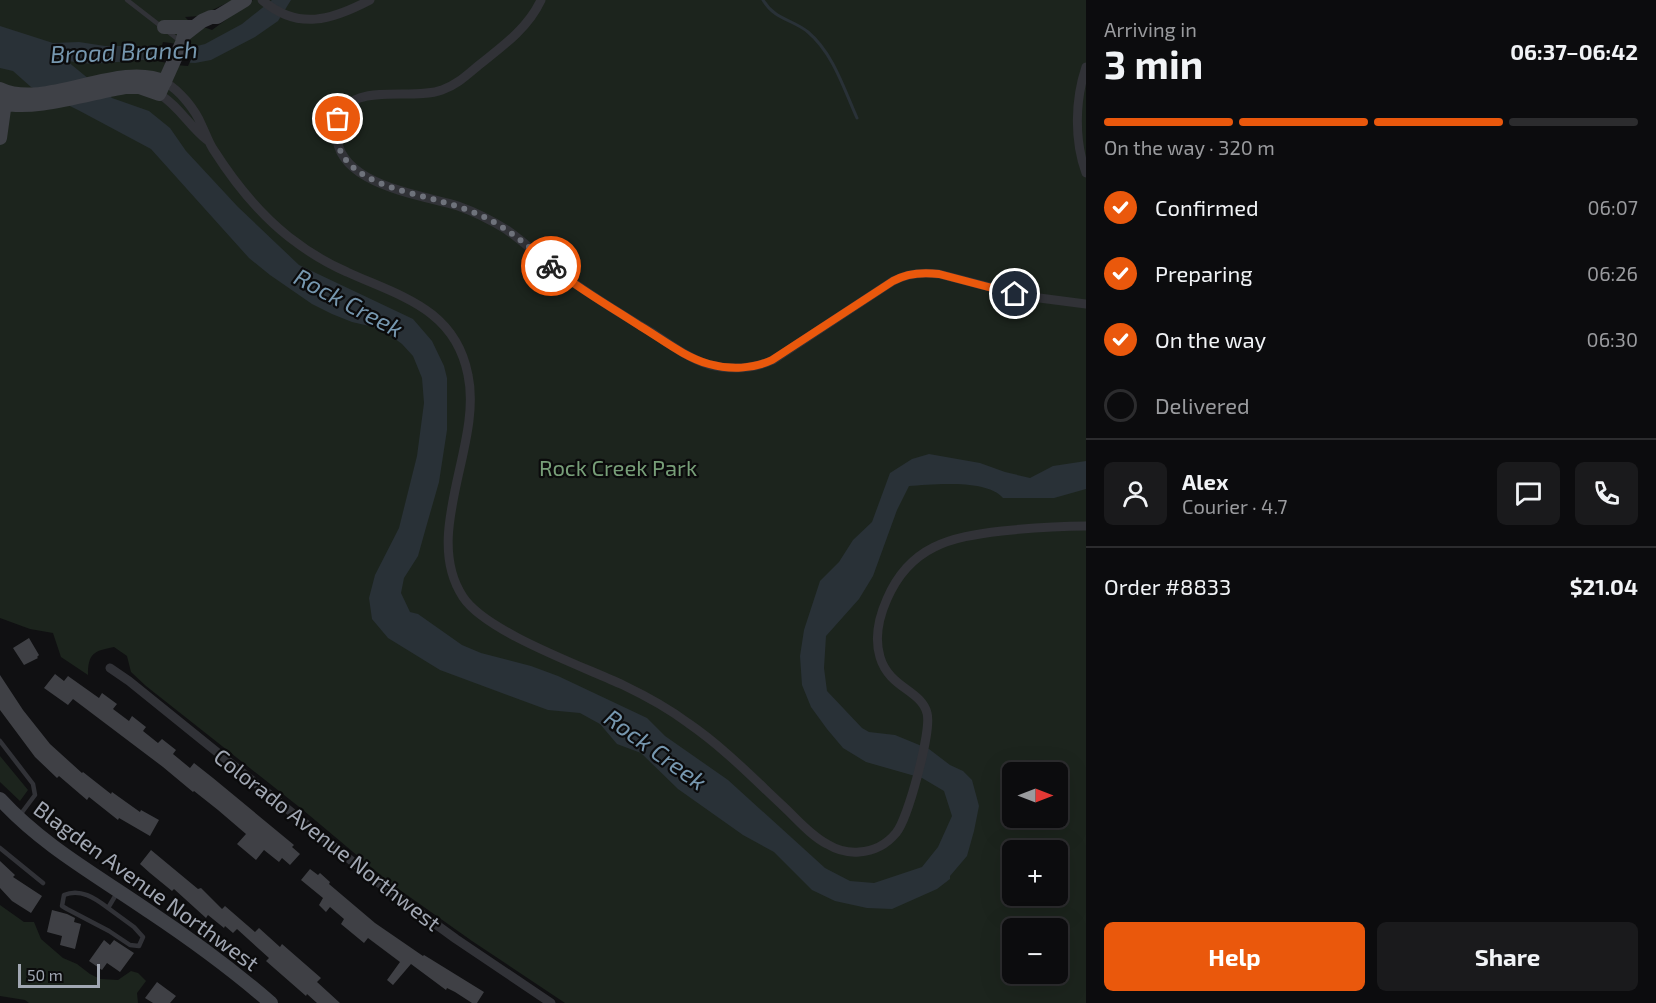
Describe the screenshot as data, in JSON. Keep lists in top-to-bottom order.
{
  "streets": {
    "main road": ["Blagden Avenue Northwest"],
    "street": ["Colorado Avenue Northwest"]
  },
  "water": ["Broad Branch", "Rock Creek"],
  "parks": ["Rock Creek Park"],
  "scale_bar": "50 m",
  "north": "right",
  "page": {
    "heading": ["3 min", "Arriving in", "06:37–06:42"],
    "panel": [
      "Alex",
      "Courier · 4.7",
      "Order #8833",
      "$21.04"
    ],
    "bar": "On the way · 320 m",
    "list": [
      ["Confirmed", "06:07"],
      ["Preparing", "06:26"],
      ["On the way", "06:30"],
      "Delivered"
    ],
    "map_buttons": ["+", "−"],
    "buttons": ["Help", "Share"],
    "scale": "50 m"
  }
}
